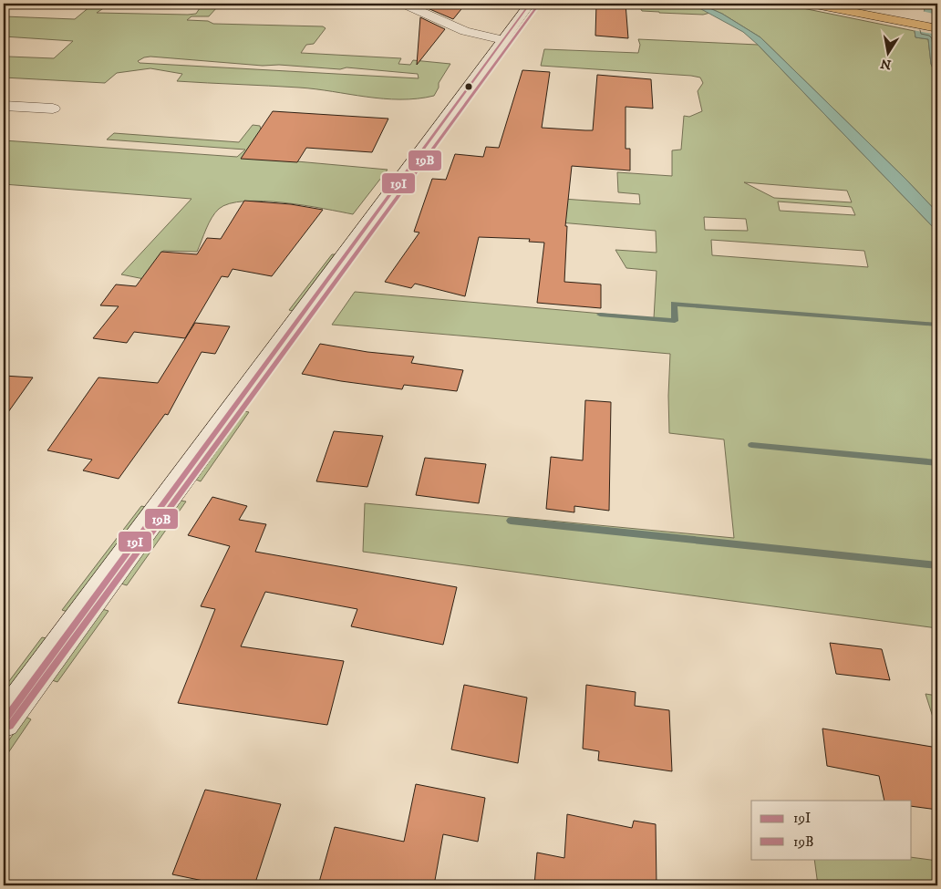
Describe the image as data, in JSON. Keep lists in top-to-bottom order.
{
  "lines": ["transit line 19I", "transit line 19B"],
  "legend": ["19I", "19B"],
  "north": "bottom"
}
